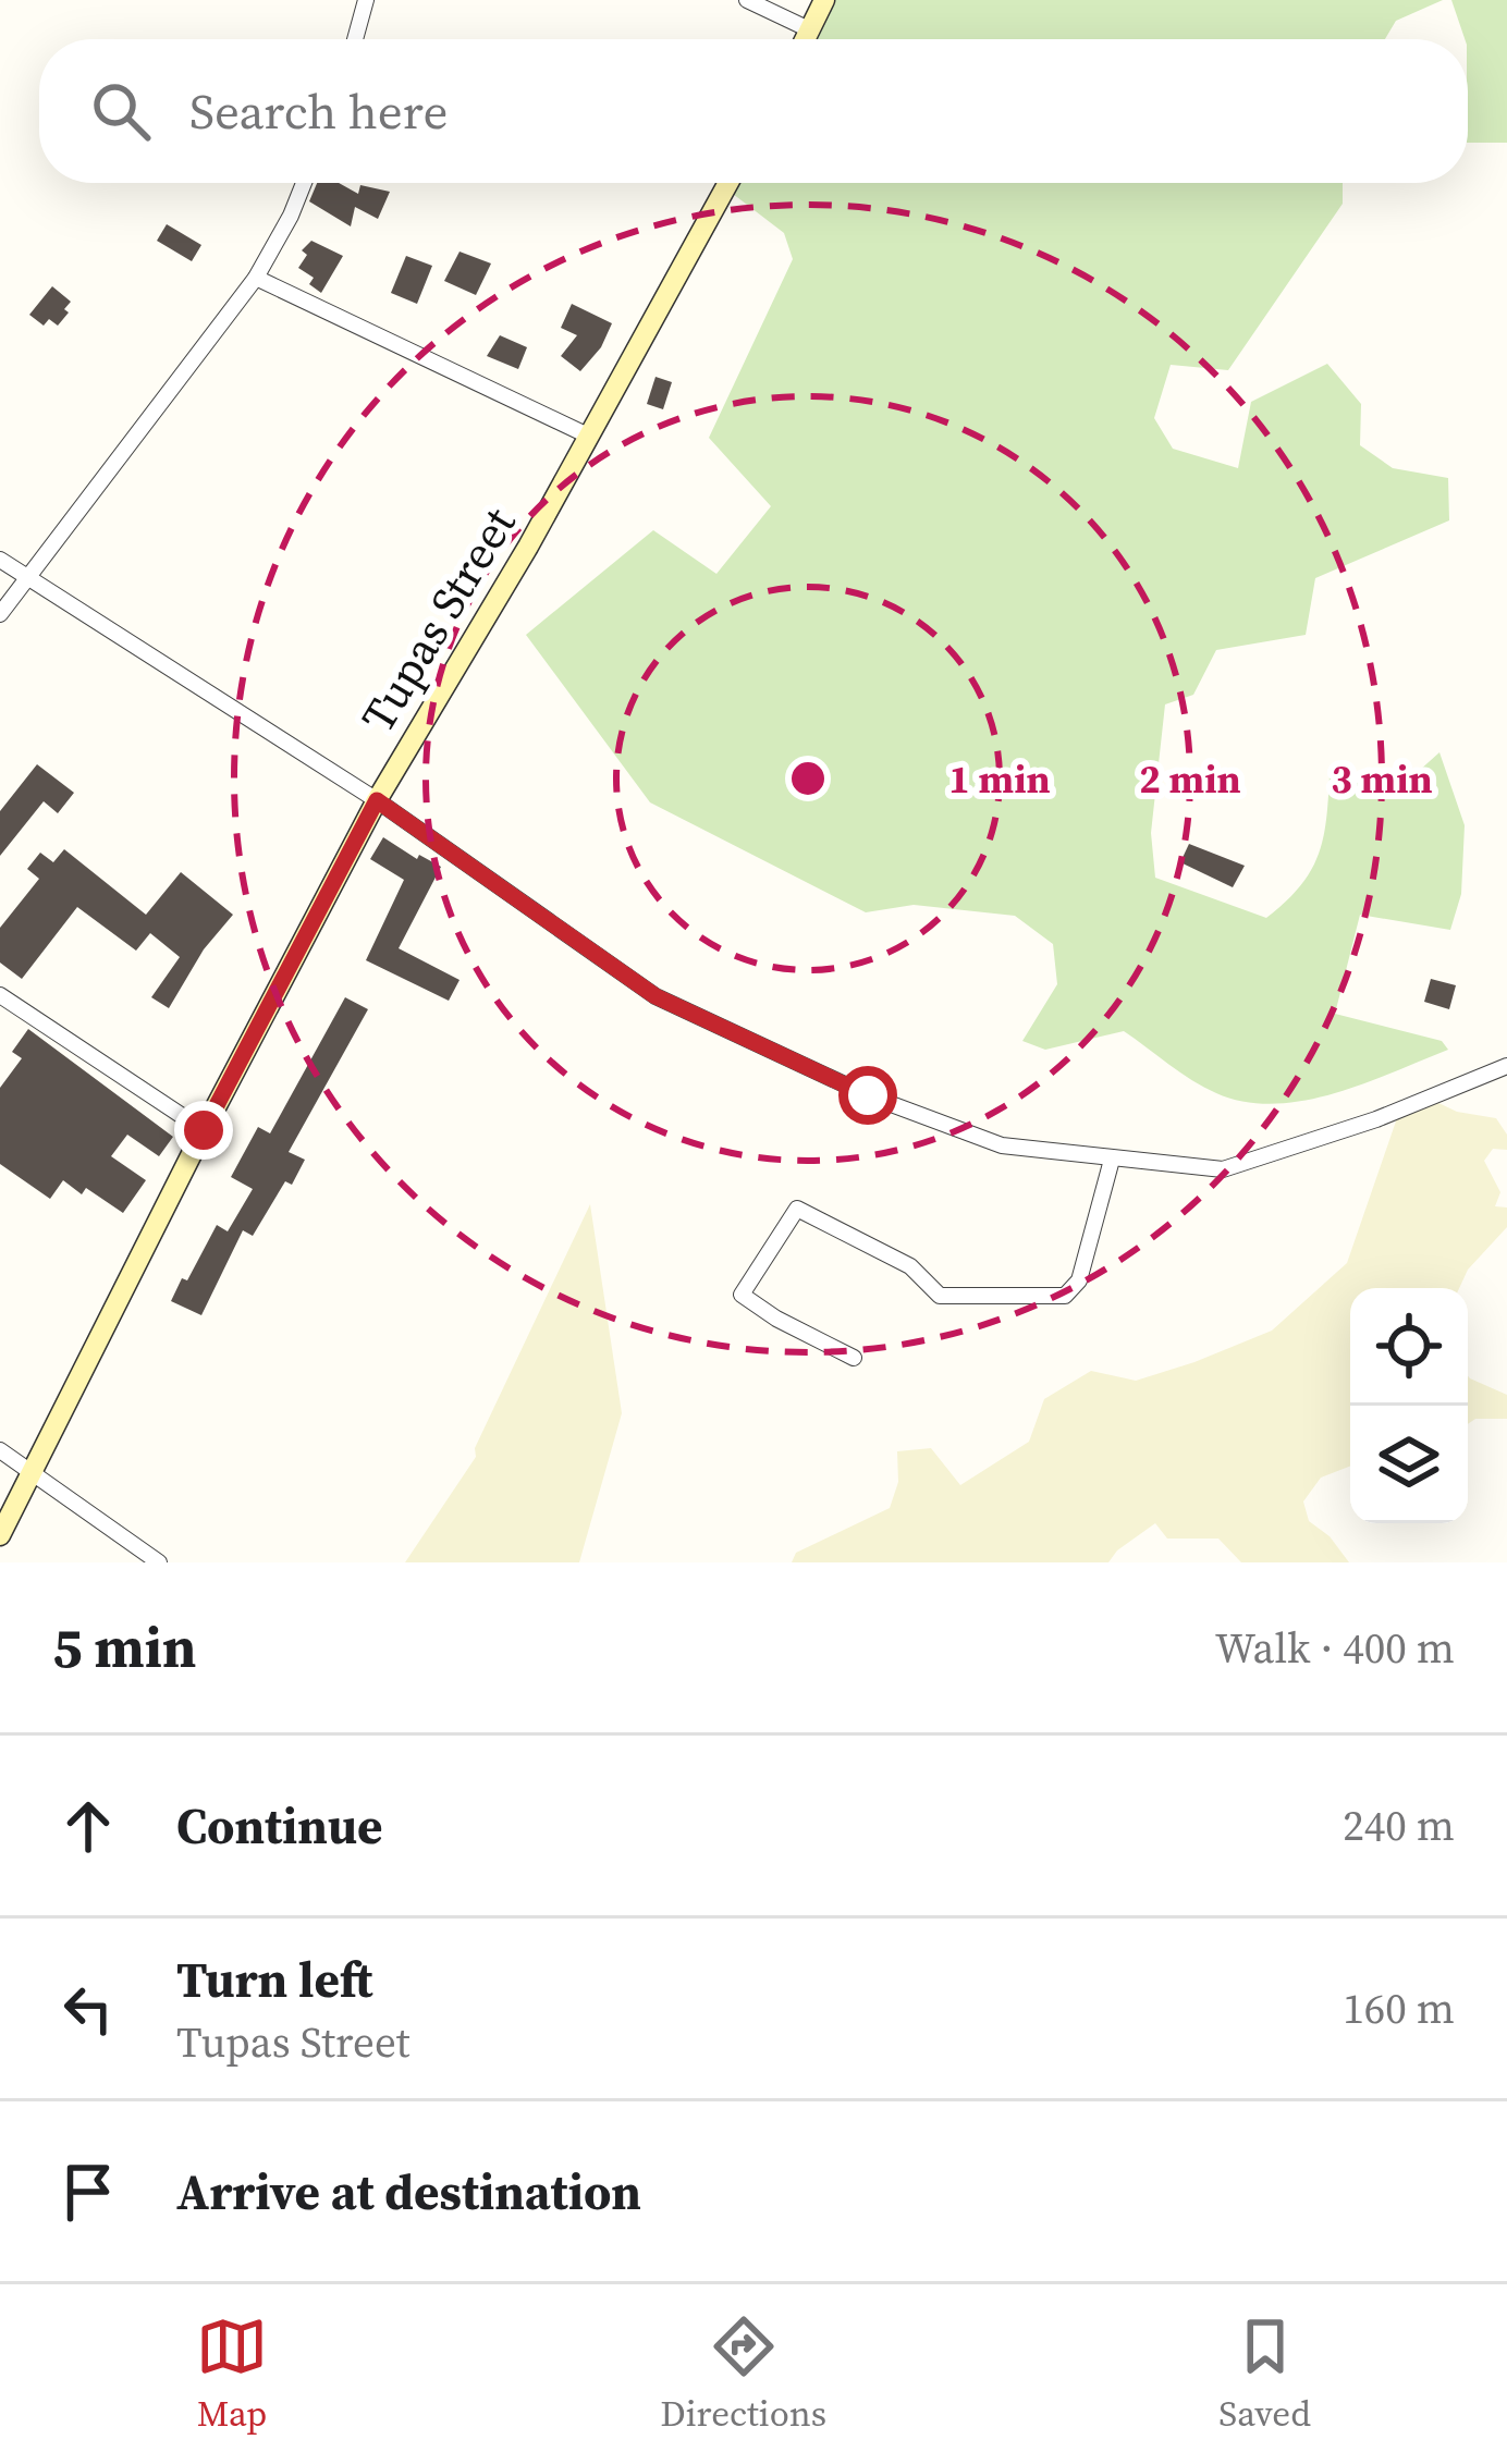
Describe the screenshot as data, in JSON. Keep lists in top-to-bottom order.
{
  "streets": {
    "street": ["Tupas Street"]
  },
  "page": {
    "search": "Search here",
    "heading": ["5 min", "Walk · 400 m"],
    "list": [
      ["Continue", "240 m"],
      ["Turn left", "Tupas Street", "160 m"],
      "Arrive at destination"
    ],
    "nav": ["Map", "Directions", "Saved"]
  },
  "rings": ["1 min", "2 min", "3 min"]
}
